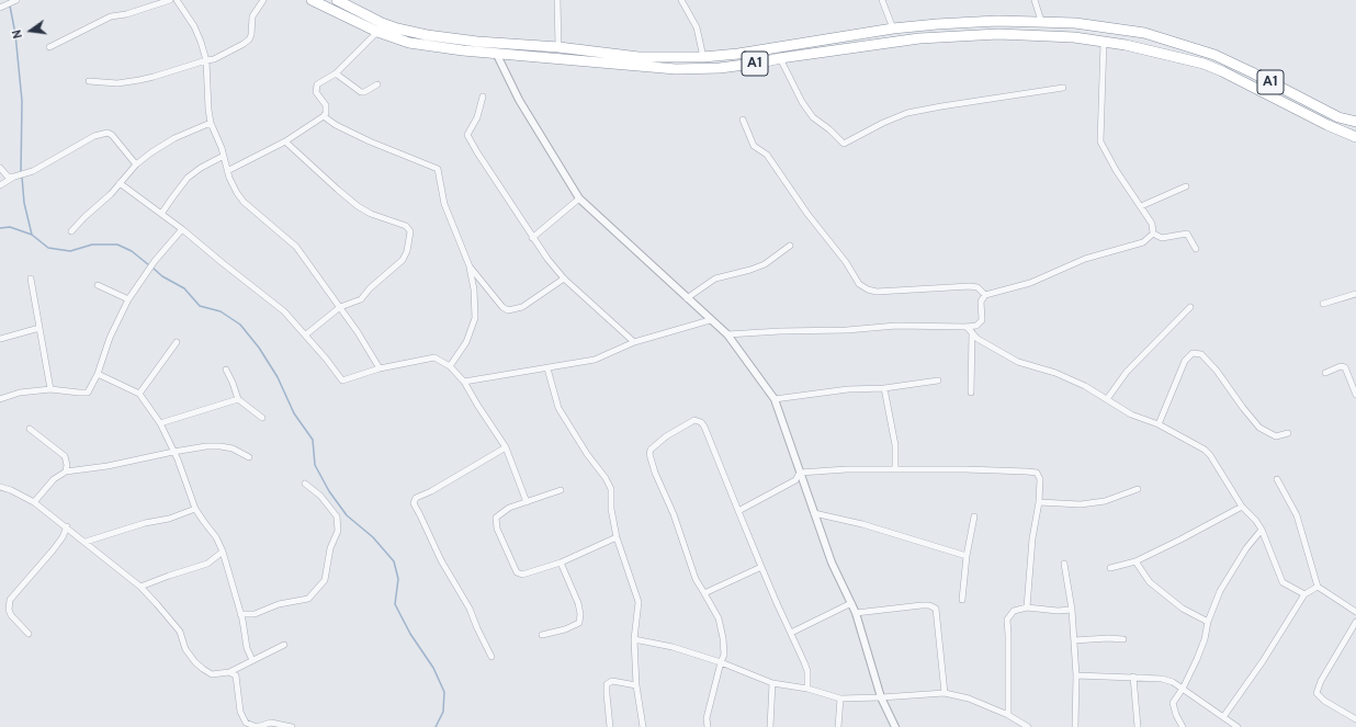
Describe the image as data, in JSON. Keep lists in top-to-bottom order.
{
  "streets": {
    "highway": ["A1"]
  },
  "north": "left"
}
